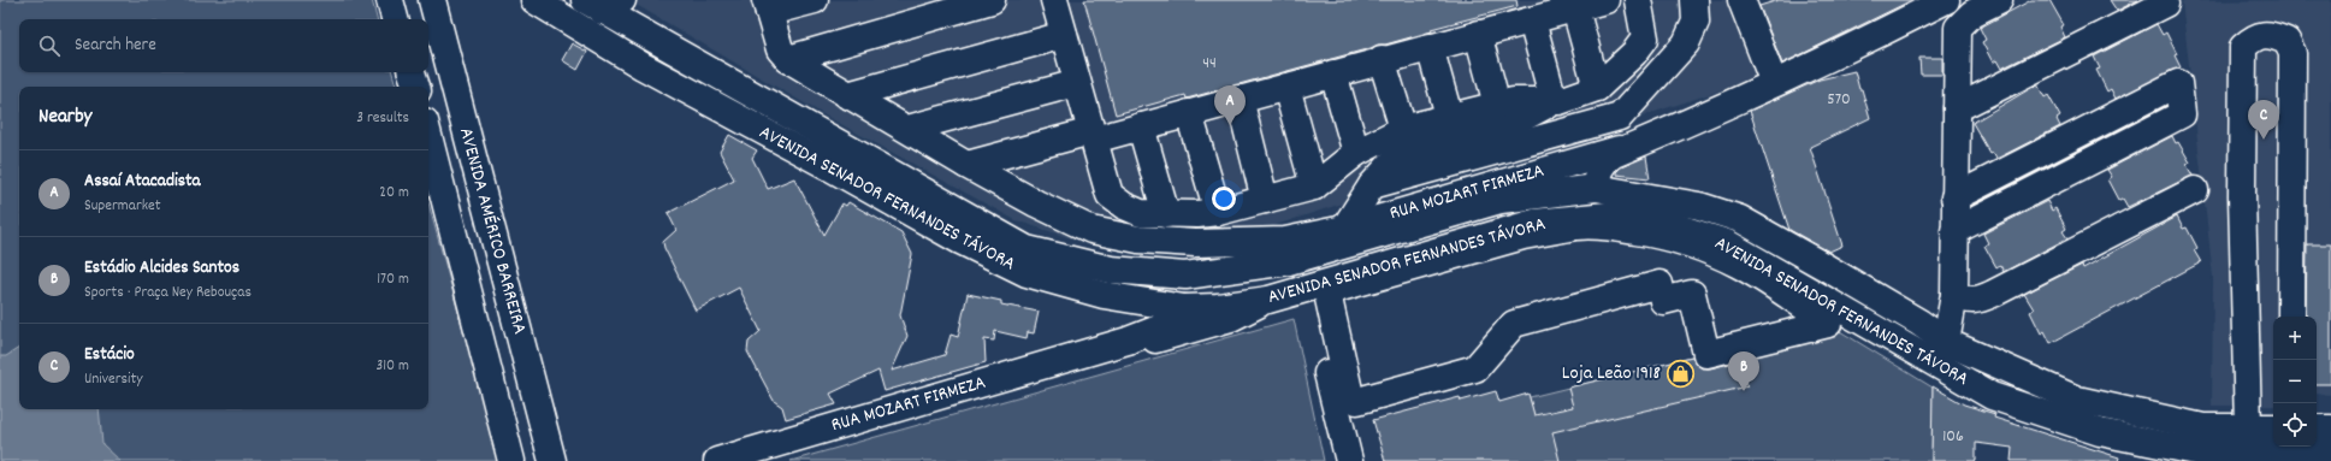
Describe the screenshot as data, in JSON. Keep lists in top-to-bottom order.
{
  "streets": {
    "main road": ["RUA MOZART FIRMEZA", "AVENIDA SENADOR FERNANDES TÁVORA", "AVENIDA AMÉRICO BARREIRA"]
  },
  "crossings": [
    ["RUA MOZART FIRMEZA", "AVENIDA SENADOR FERNANDES TÁVORA"]
  ],
  "places": {
    "shop": ["Loja Leão 1918"]
  },
  "house_numbers": ["44", "570", "106"],
  "page": {
    "search": "Search here",
    "pins": ["A", "C", "B"],
    "heading": ["Nearby", "3 results"],
    "list": [
      {
        "mark": "A",
        "name": "Assaí Atacadista",
        "note": "Supermarket",
        "value": "20 m"
      },
      {
        "mark": "B",
        "name": "Estádio Alcides Santos",
        "note": "Sports · Praça Ney Rebouças",
        "value": "170 m"
      },
      {
        "mark": "C",
        "name": "Estácio",
        "note": "University",
        "value": "310 m"
      }
    ],
    "map_buttons": ["+", "−"]
  }
}
